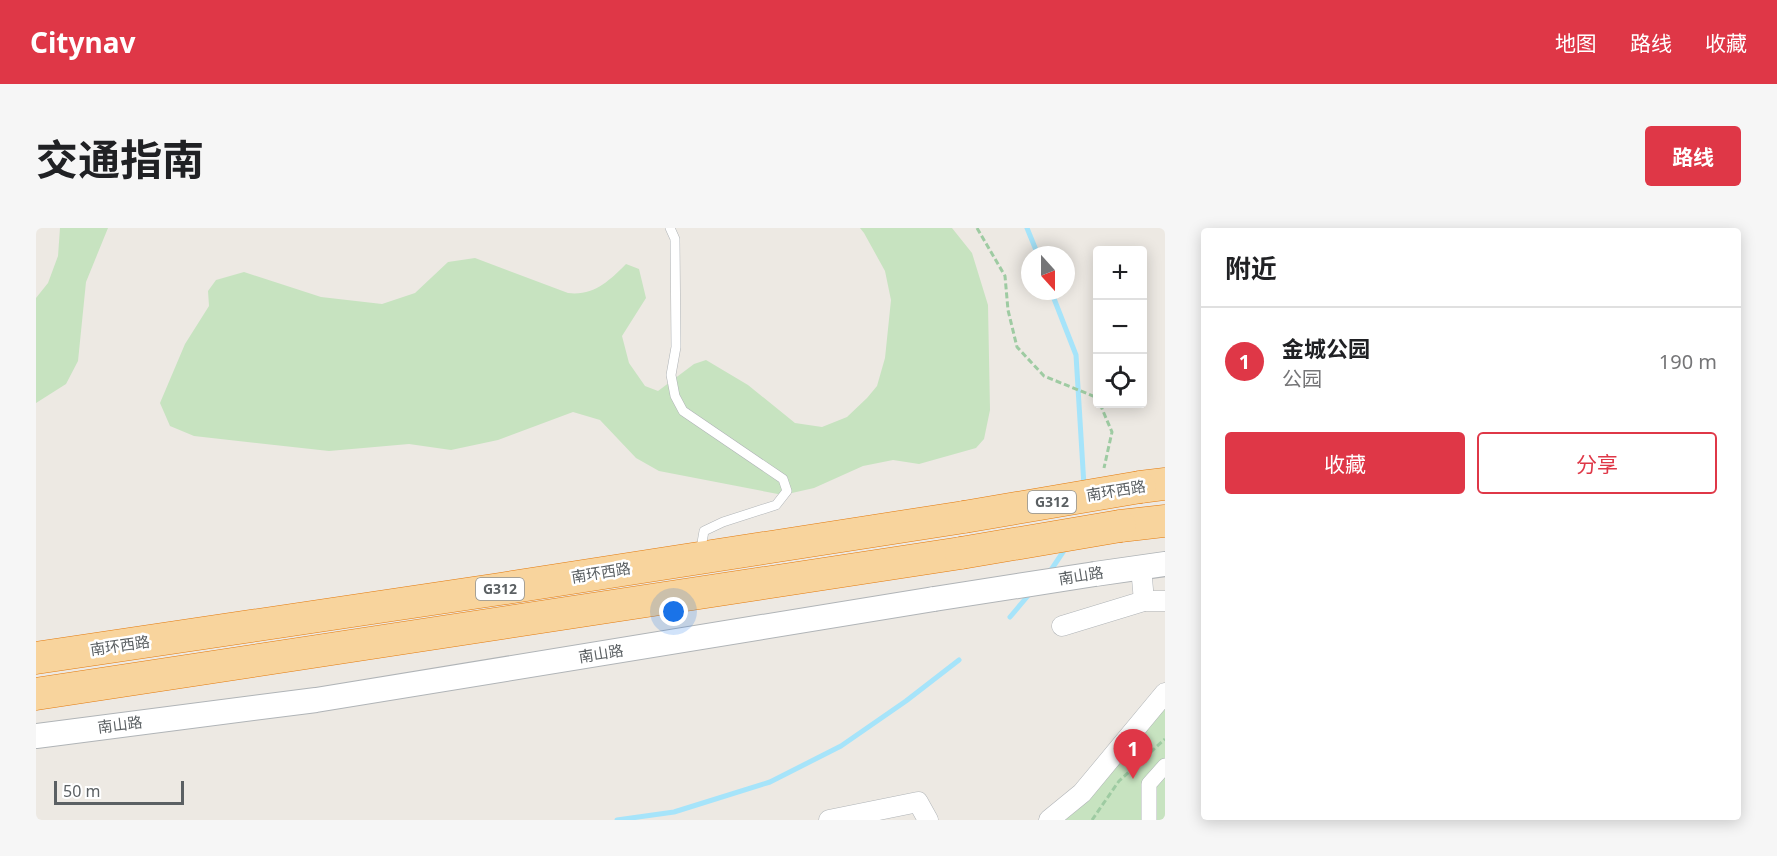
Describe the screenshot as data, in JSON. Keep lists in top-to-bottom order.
{
  "streets": {
    "highway": ["南环西路", "G312"],
    "street": ["南山路"]
  },
  "scale_bar": "50 m",
  "north": "bottom",
  "page": {
    "header": "Citynav",
    "nav": ["地图", "路线", "收藏"],
    "title": "交通指南",
    "buttons": [
      "路线",
      ["收藏", "分享"]
    ],
    "heading": "附近",
    "map_buttons": ["+", "−"],
    "list": [
      {
        "mark": "1",
        "name": "金城公园",
        "note": "公园",
        "value": "190 m"
      }
    ],
    "pins": "1",
    "scale": "50 m"
  }
}
